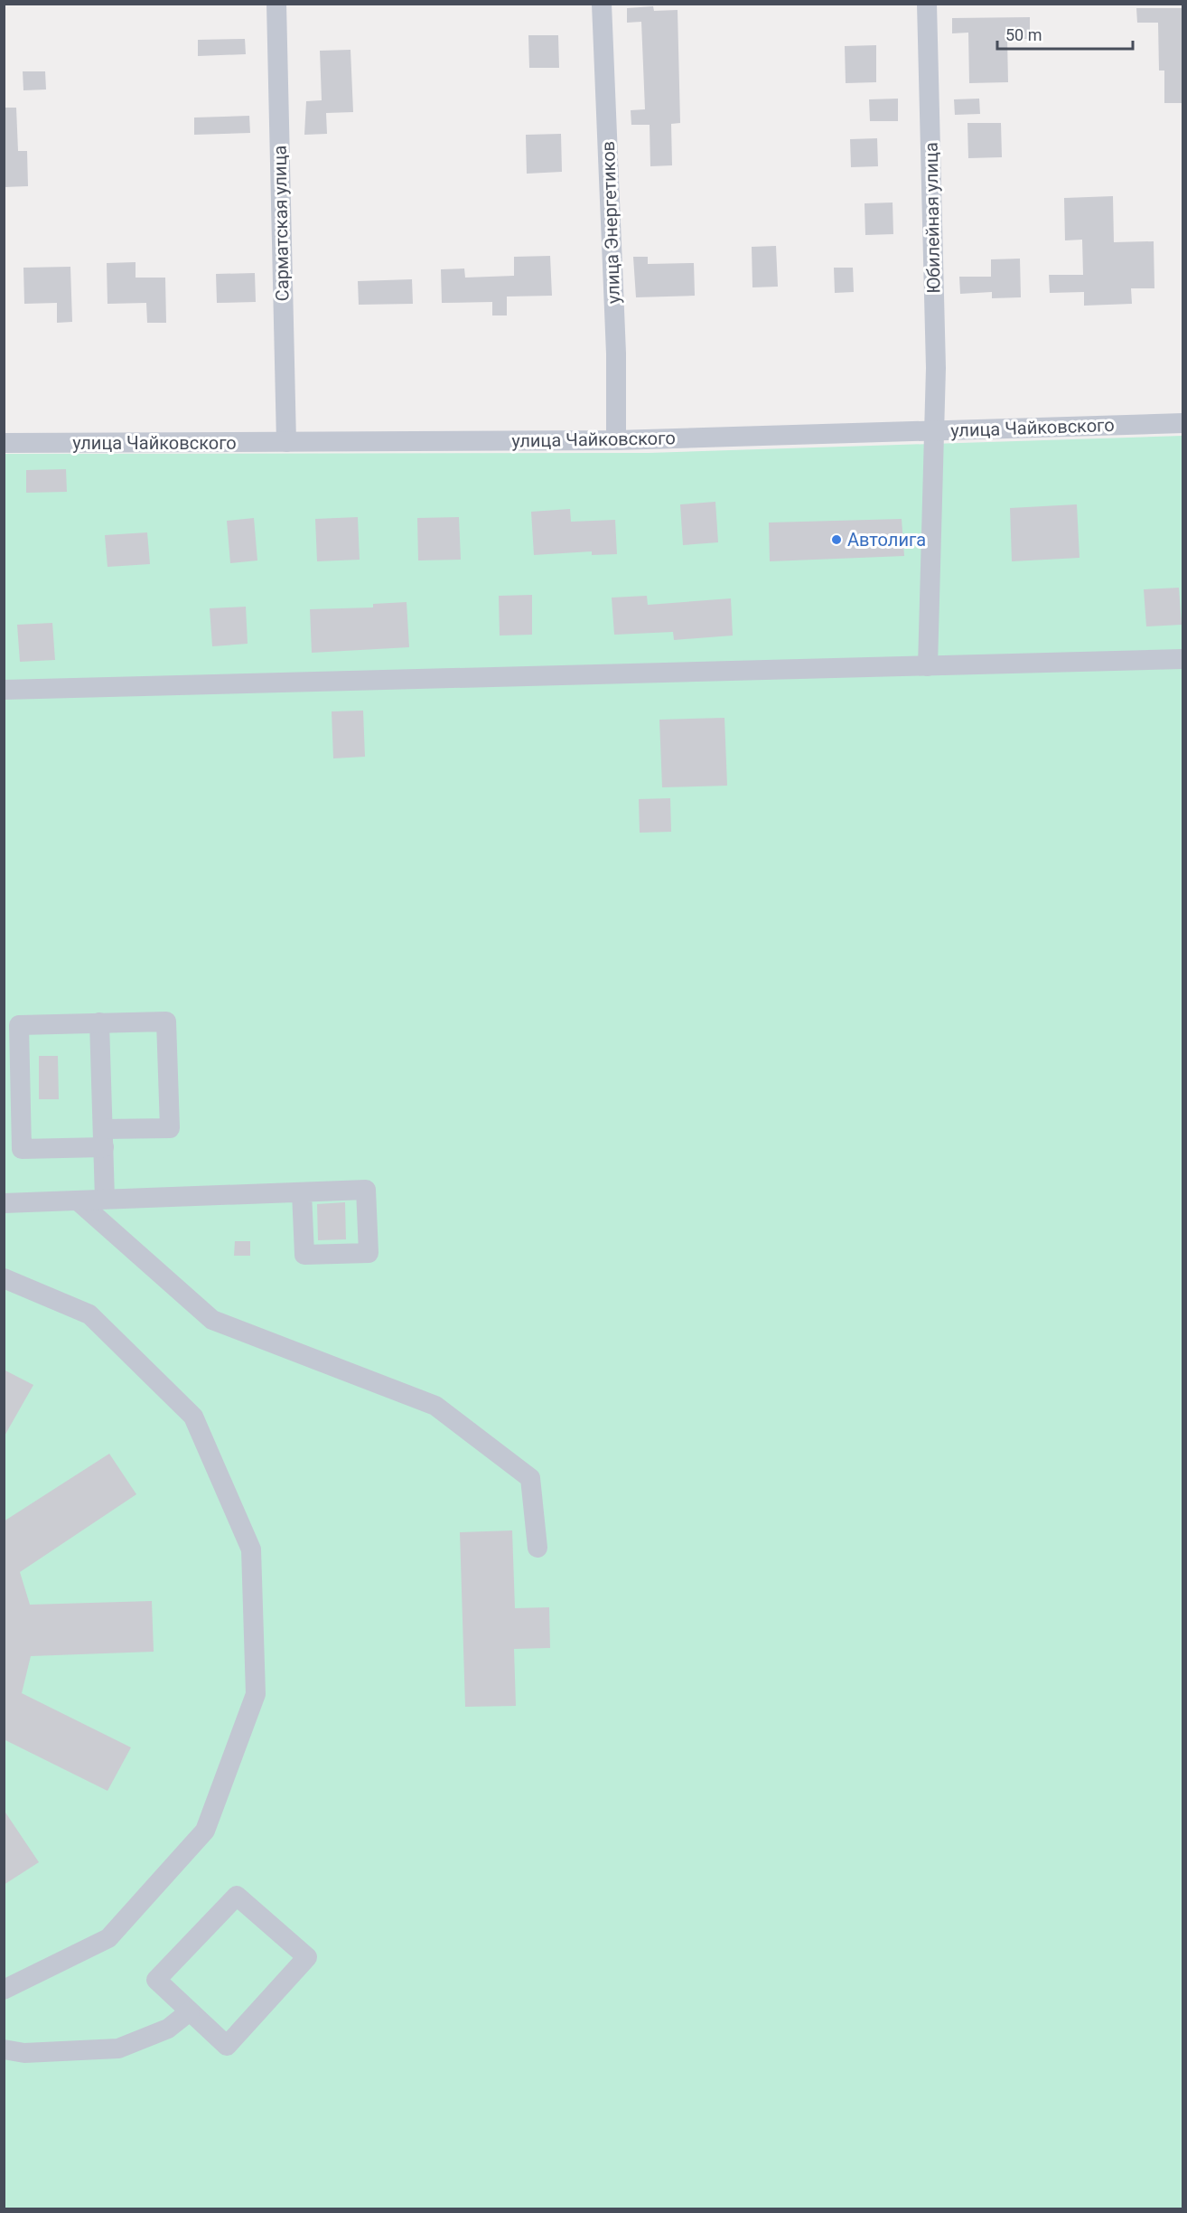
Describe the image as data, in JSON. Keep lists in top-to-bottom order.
{
  "streets": {
    "street": [
      "Юбилейная улица",
      "улица Энергетиков",
      "Сарматская улица",
      "улица Чайковского"
    ]
  },
  "crossings": [
    ["Юбилейная улица", "улица Чайковского"],
    ["улица Энергетиков", "улица Чайковского"],
    ["Сарматская улица", "улица Чайковского"]
  ],
  "places": ["Автолига"],
  "scale_bar": "50 m"
}
